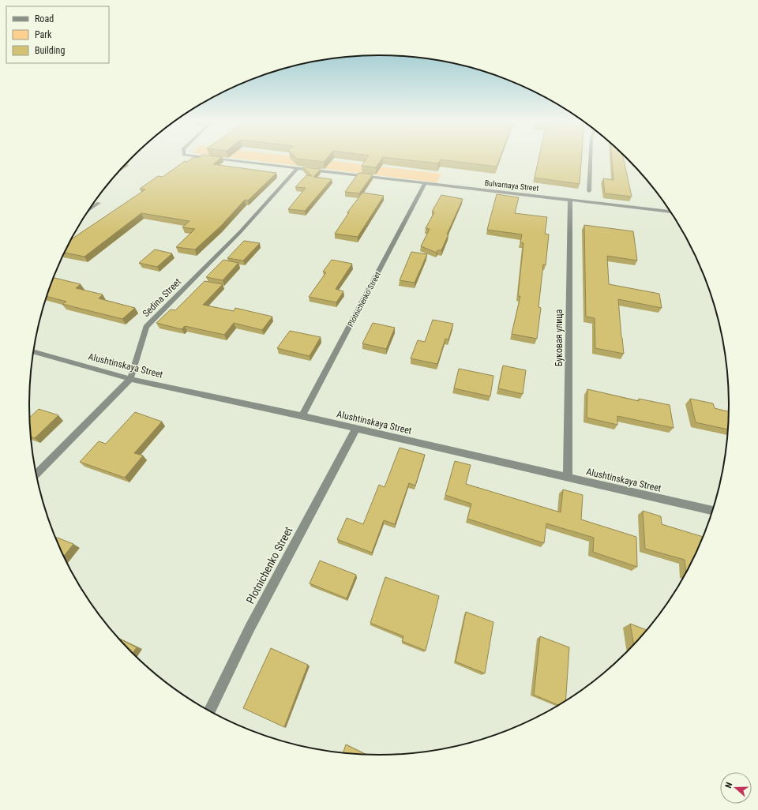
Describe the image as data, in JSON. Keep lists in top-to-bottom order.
{
  "streets": {
    "street": [
      "Bulvarnaya Street",
      "Sedina Street",
      "Plotnichenko Street",
      "Буковая улица",
      "Alushtinskaya Street"
    ]
  },
  "crossings": [
    ["Bulvarnaya Street", "Sedina Street"],
    ["Bulvarnaya Street", "Plotnichenko Street"],
    ["Bulvarnaya Street", "Буковая улица"],
    ["Sedina Street", "Alushtinskaya Street"],
    ["Plotnichenko Street", "Alushtinskaya Street"],
    ["Буковая улица", "Alushtinskaya Street"]
  ],
  "legend": ["Road", "Park", "Building"],
  "north": "left"
}
